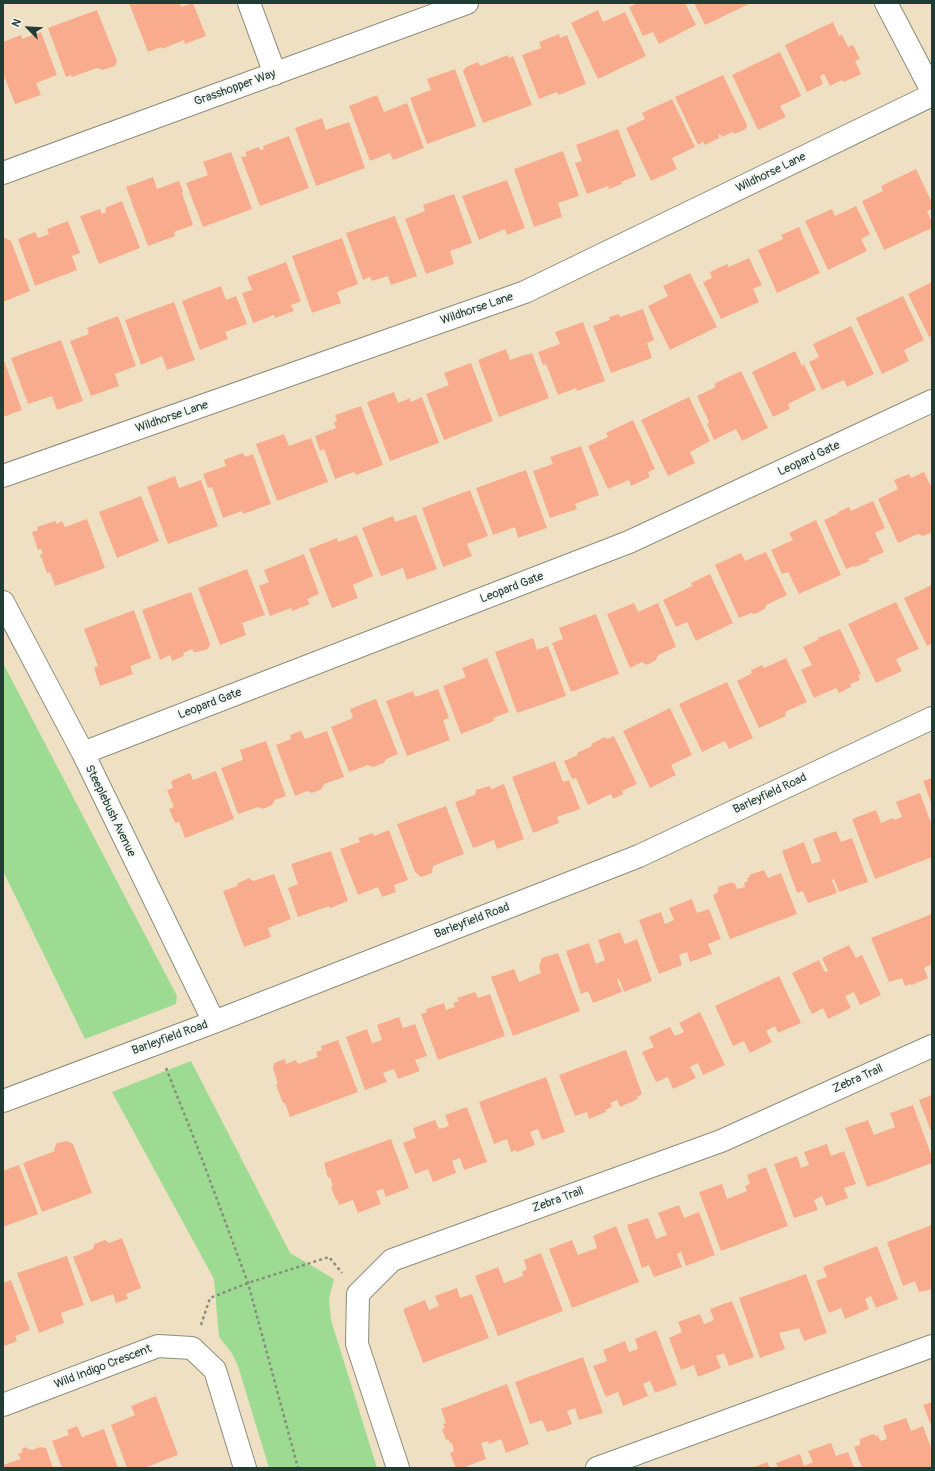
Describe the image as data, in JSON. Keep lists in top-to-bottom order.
{
  "streets": {
    "street": [
      "Grasshopper Way",
      "Wildhorse Lane",
      "Leopard Gate",
      "Barleyfield Road",
      "Steeplebush Avenue",
      "Zebra Trail",
      "Wild Indigo Crescent"
    ]
  },
  "crossings": [
    ["Leopard Gate", "Steeplebush Avenue"],
    ["Barleyfield Road", "Steeplebush Avenue"]
  ],
  "north": "top left"
}
